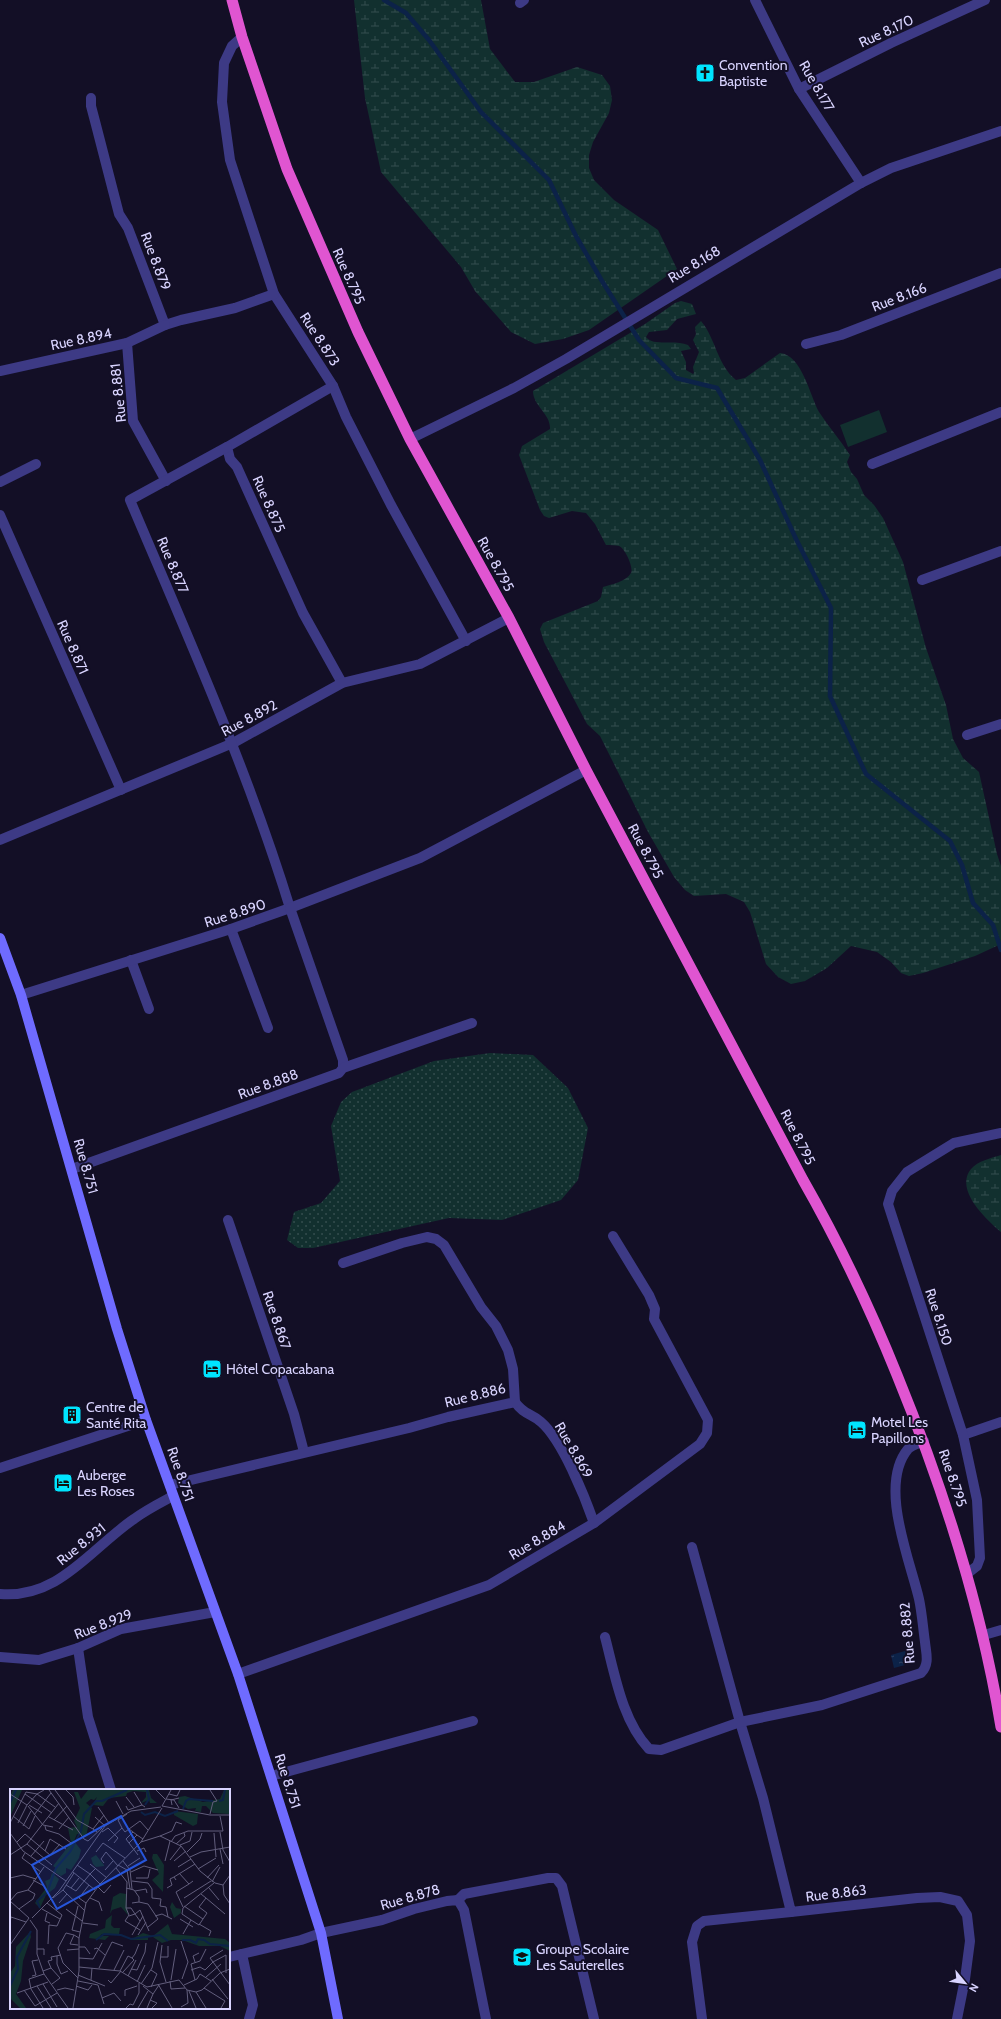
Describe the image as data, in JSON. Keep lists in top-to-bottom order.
{
  "streets": {
    "highway": ["Rue 8.795"],
    "main road": ["Rue 8.751"],
    "street": [
      "Rue 8.170",
      "Rue 8.177",
      "Rue 8.879",
      "Rue 8.168",
      "Rue 8.166",
      "Rue 8.894",
      "Rue 8.873",
      "Rue 8.881",
      "Rue 8.875",
      "Rue 8.877",
      "Rue 8.871",
      "Rue 8.892",
      "Rue 8.890",
      "Rue 8.888",
      "Rue 8.150",
      "Rue 8.867",
      "Rue 8.886",
      "Rue 8.869",
      "Rue 8.884",
      "Rue 8.931",
      "Rue 8.929",
      "Rue 8.882",
      "Rue 8.863",
      "Rue 8.878"
    ]
  },
  "crossings": [
    ["Rue 8.170", "Rue 8.177"],
    ["Rue 8.177", "Rue 8.168"],
    ["Rue 8.879", "Rue 8.894"],
    ["Rue 8.168", "Rue 8.795"],
    ["Rue 8.795", "Rue 8.873"],
    ["Rue 8.795", "Rue 8.892"],
    ["Rue 8.795", "Rue 8.890"],
    ["Rue 8.795", "Rue 8.150"],
    ["Rue 8.795", "Rue 8.882"],
    ["Rue 8.894", "Rue 8.881"],
    ["Rue 8.873", "Rue 8.892"],
    ["Rue 8.881", "Rue 8.877"],
    ["Rue 8.875", "Rue 8.877"],
    ["Rue 8.875", "Rue 8.892"],
    ["Rue 8.877", "Rue 8.892"],
    ["Rue 8.871", "Rue 8.892"],
    ["Rue 8.890", "Rue 8.751"],
    ["Rue 8.888", "Rue 8.751"],
    ["Rue 8.751", "Rue 8.886"],
    ["Rue 8.751", "Rue 8.884"],
    ["Rue 8.751", "Rue 8.931"],
    ["Rue 8.751", "Rue 8.929"],
    ["Rue 8.751", "Rue 8.878"],
    ["Rue 8.867", "Rue 8.886"],
    ["Rue 8.886", "Rue 8.869"],
    ["Rue 8.869", "Rue 8.884"],
    ["Rue 8.882", "Rue 8.863"]
  ],
  "places": {
    "church": ["Convention Baptiste"],
    "hotel": ["Hôtel Copacabana", "Motel Les Papillons", "Auberge Les Roses"],
    "building": ["Centre de Santé Rita"],
    "school or university": ["Groupe Scolaire Les Sauterelles"]
  },
  "north": "bottom right"
}
